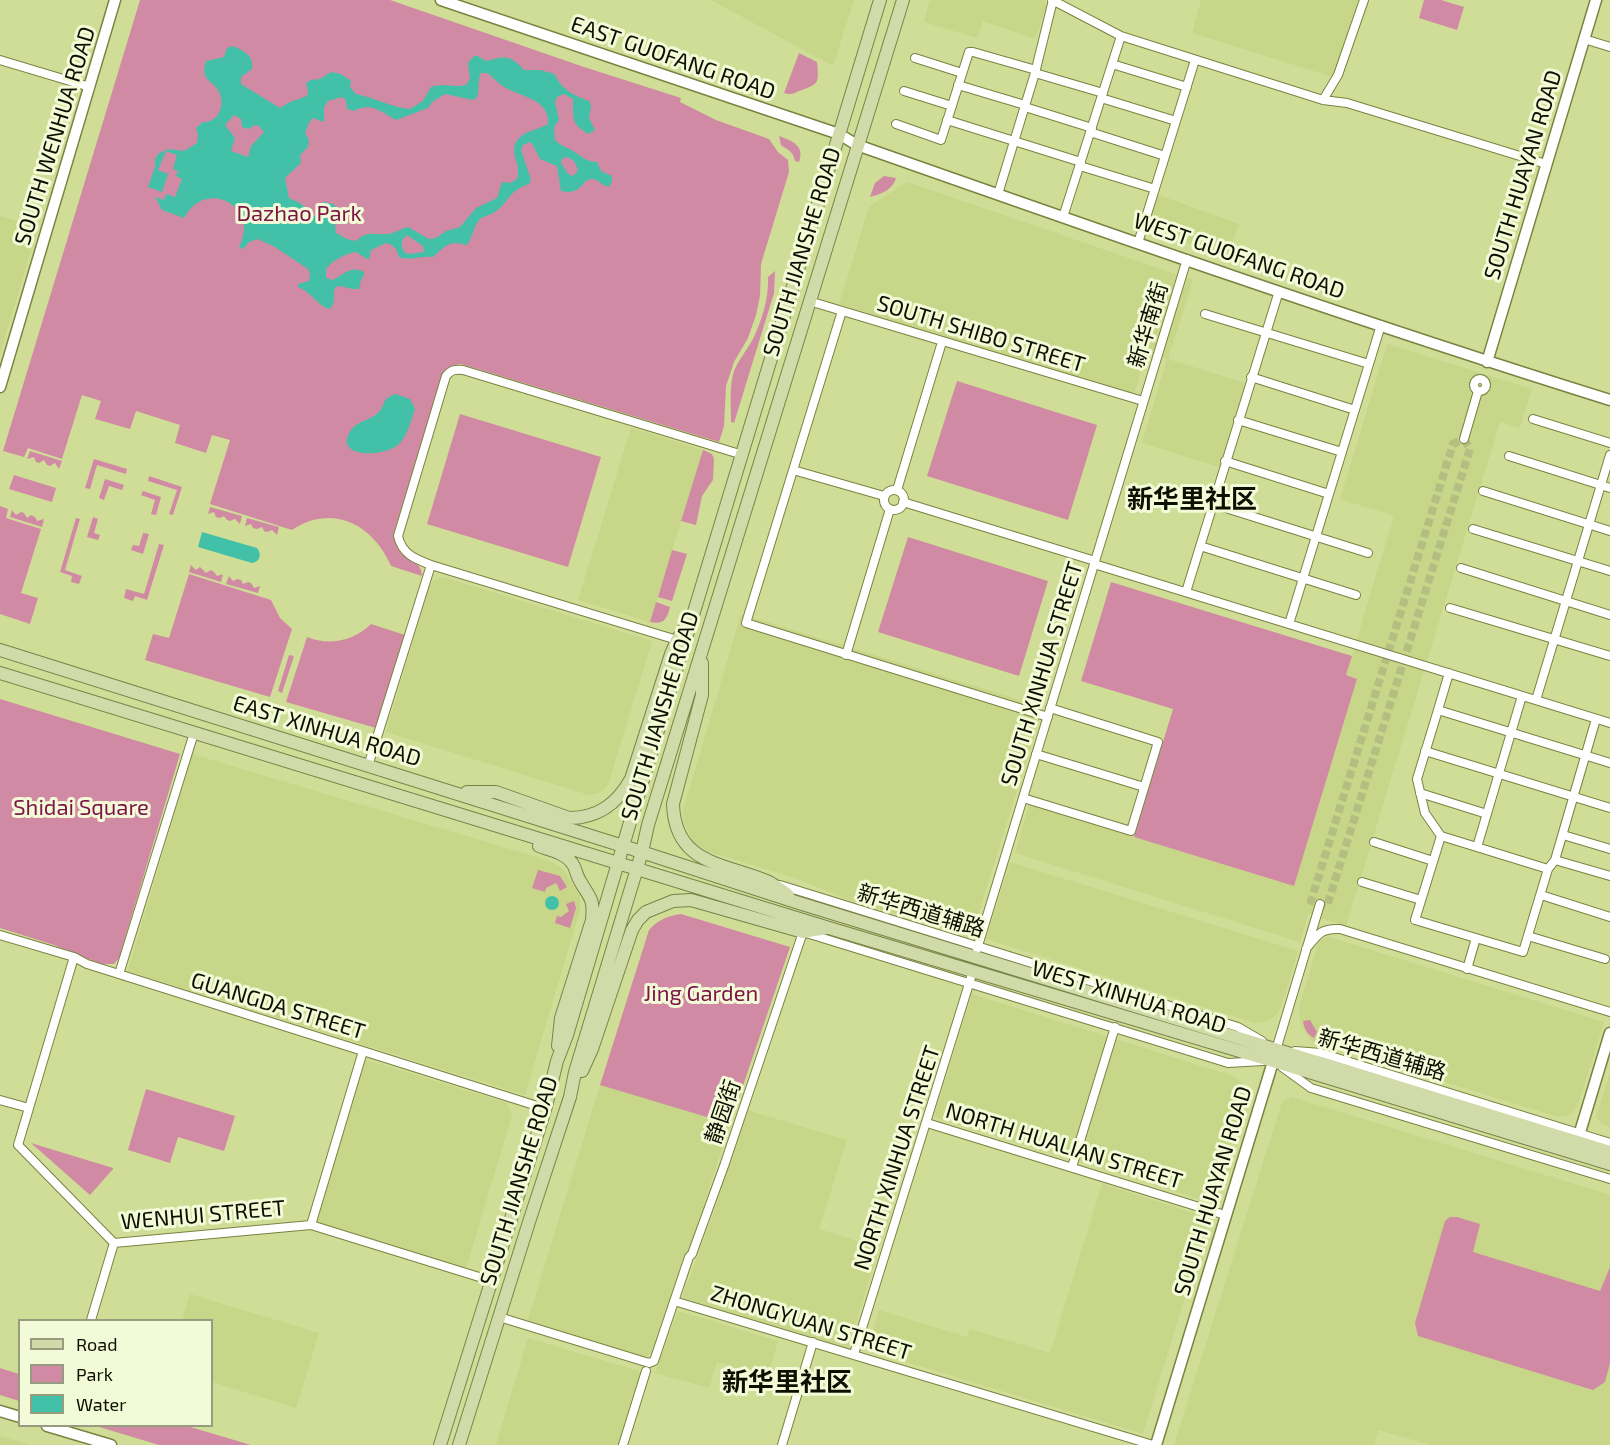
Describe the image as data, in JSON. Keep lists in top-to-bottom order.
{
  "streets": {
    "main road": ["SOUTH JIANSHE ROAD", "EAST XINHUA ROAD", "WEST XINHUA ROAD"],
    "street": [
      "EAST GUOFANG ROAD",
      "SOUTH WENHUA ROAD",
      "SOUTH HUAYAN ROAD",
      "WEST GUOFANG ROAD",
      "新华南街",
      "SOUTH SHIBO STREET",
      "SOUTH XINHUA STREET",
      "新华西道辅路",
      "GUANGDA STREET",
      "静园街",
      "NORTH HUALIAN STREET",
      "NORTH XINHUA STREET",
      "WENHUI STREET",
      "ZHONGYUAN STREET"
    ]
  },
  "crossings": [
    ["EAST GUOFANG ROAD", "SOUTH JIANSHE ROAD"],
    ["EAST GUOFANG ROAD", "WEST GUOFANG ROAD"],
    ["SOUTH HUAYAN ROAD", "WEST GUOFANG ROAD"],
    ["SOUTH HUAYAN ROAD", "WEST XINHUA ROAD"],
    ["SOUTH HUAYAN ROAD", "NORTH HUALIAN STREET"],
    ["SOUTH HUAYAN ROAD", "ZHONGYUAN STREET"],
    ["SOUTH JIANSHE ROAD", "WEST GUOFANG ROAD"],
    ["SOUTH JIANSHE ROAD", "SOUTH SHIBO STREET"],
    ["SOUTH JIANSHE ROAD", "EAST XINHUA ROAD"],
    ["SOUTH JIANSHE ROAD", "WEST XINHUA ROAD"],
    ["SOUTH JIANSHE ROAD", "GUANGDA STREET"],
    ["SOUTH JIANSHE ROAD", "WENHUI STREET"],
    ["WEST GUOFANG ROAD", "新华南街"],
    ["新华南街", "SOUTH SHIBO STREET"],
    ["新华南街", "SOUTH XINHUA STREET"],
    ["SOUTH SHIBO STREET", "SOUTH XINHUA STREET"],
    ["SOUTH XINHUA STREET", "新华西道辅路"],
    ["SOUTH XINHUA STREET", "WEST XINHUA ROAD"],
    ["EAST XINHUA ROAD", "WEST XINHUA ROAD"],
    ["新华西道辅路", "WEST XINHUA ROAD"],
    ["WEST XINHUA ROAD", "NORTH XINHUA STREET"],
    ["静园街", "ZHONGYUAN STREET"],
    ["NORTH HUALIAN STREET", "NORTH XINHUA STREET"],
    ["NORTH XINHUA STREET", "ZHONGYUAN STREET"]
  ],
  "districts": ["新华里社区", "新华里社区"],
  "parks": ["Dazhao Park", "Shidai Square", "Jing Garden"],
  "legend": ["Road", "Park", "Water"]
}
